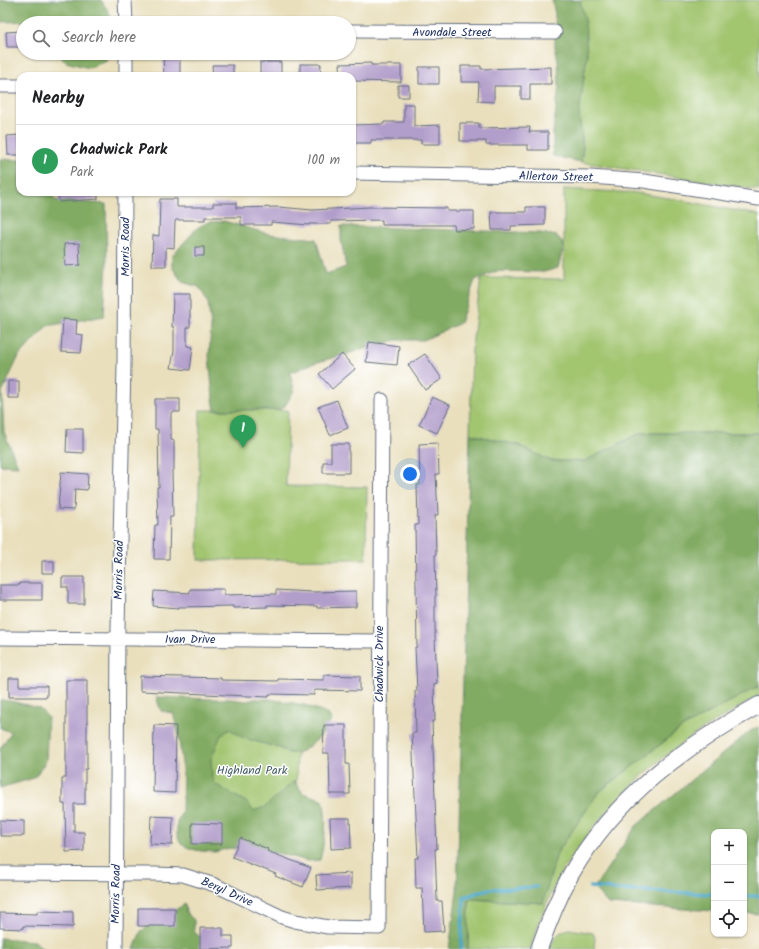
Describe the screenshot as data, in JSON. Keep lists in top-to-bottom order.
{
  "streets": {
    "street": [
      "Avondale Street",
      "Allerton Street",
      "Morris Road",
      "Ivan Drive",
      "Chadwick Drive",
      "Beryl Drive"
    ]
  },
  "crossings": [
    ["Morris Road", "Ivan Drive"],
    ["Morris Road", "Beryl Drive"],
    ["Ivan Drive", "Chadwick Drive"],
    ["Chadwick Drive", "Beryl Drive"]
  ],
  "parks": ["Highland Park"],
  "page": {
    "search": "Search here",
    "heading": "Nearby",
    "list": [
      {
        "mark": "1",
        "name": "Chadwick Park",
        "note": "Park",
        "value": "100 m"
      }
    ],
    "pins": "1",
    "map_buttons": ["+", "−"]
  }
}
